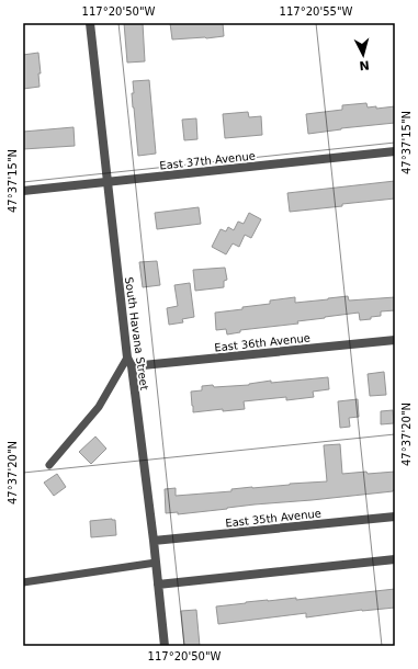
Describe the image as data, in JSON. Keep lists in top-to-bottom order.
{
  "streets": {
    "street": [
      "East 37th Avenue",
      "South Havana Street",
      "East 36th Avenue",
      "East 35th Avenue"
    ]
  },
  "crossings": [
    ["East 37th Avenue", "South Havana Street"],
    ["South Havana Street", "East 36th Avenue"],
    ["South Havana Street", "East 35th Avenue"]
  ],
  "north": "bottom",
  "coordinates": [
    "117°20'50\"W",
    "117°20'55\"W",
    "47°37'15\"N",
    "47°37'20\"N"
  ]
}
